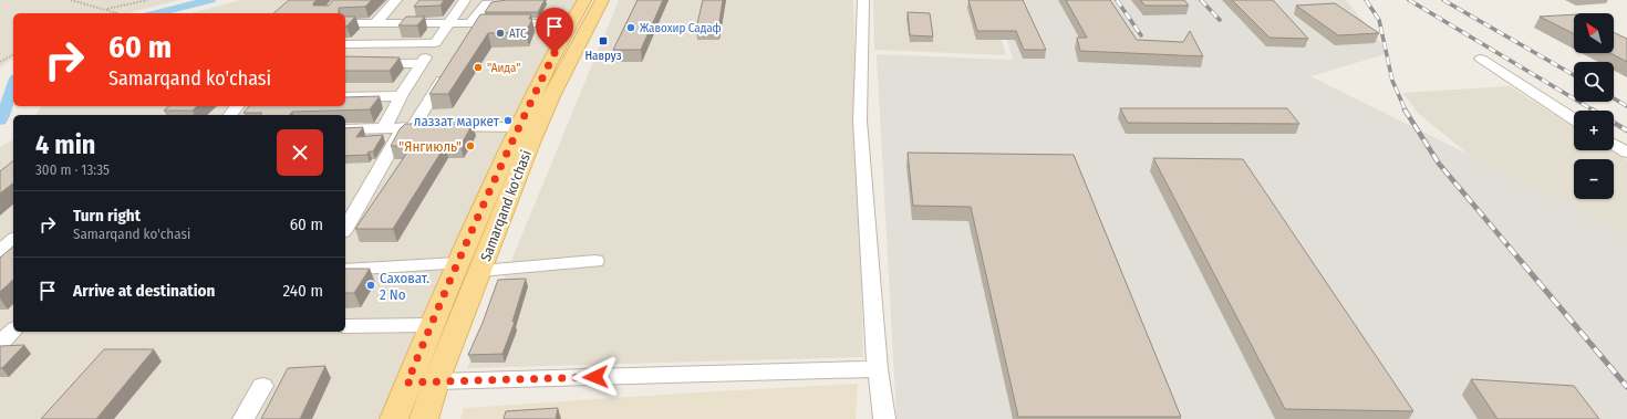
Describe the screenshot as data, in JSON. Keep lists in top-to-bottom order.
{
  "streets": {
    "main road": ["Samarqand ko'chasi"]
  },
  "places": {
    "other": [
      "Жавохир Садаф",
      "АТС",
      "\"Аида\"",
      "лаззат маркет",
      "\"Янгиюль\"",
      "Саховат. 2 No"
    ],
    "transit": ["Навруз"]
  },
  "north": "top left",
  "page": {
    "map_buttons": ["+", "−"],
    "turn": ["60 m", "Samarqand ko'chasi"],
    "heading": ["4 min", "300 m · 13:35"],
    "list": [
      {
        "name": "Turn right",
        "note": "Samarqand ko'chasi",
        "value": "60 m"
      },
      {
        "name": "Arrive at destination",
        "value": "240 m"
      }
    ]
  }
}
